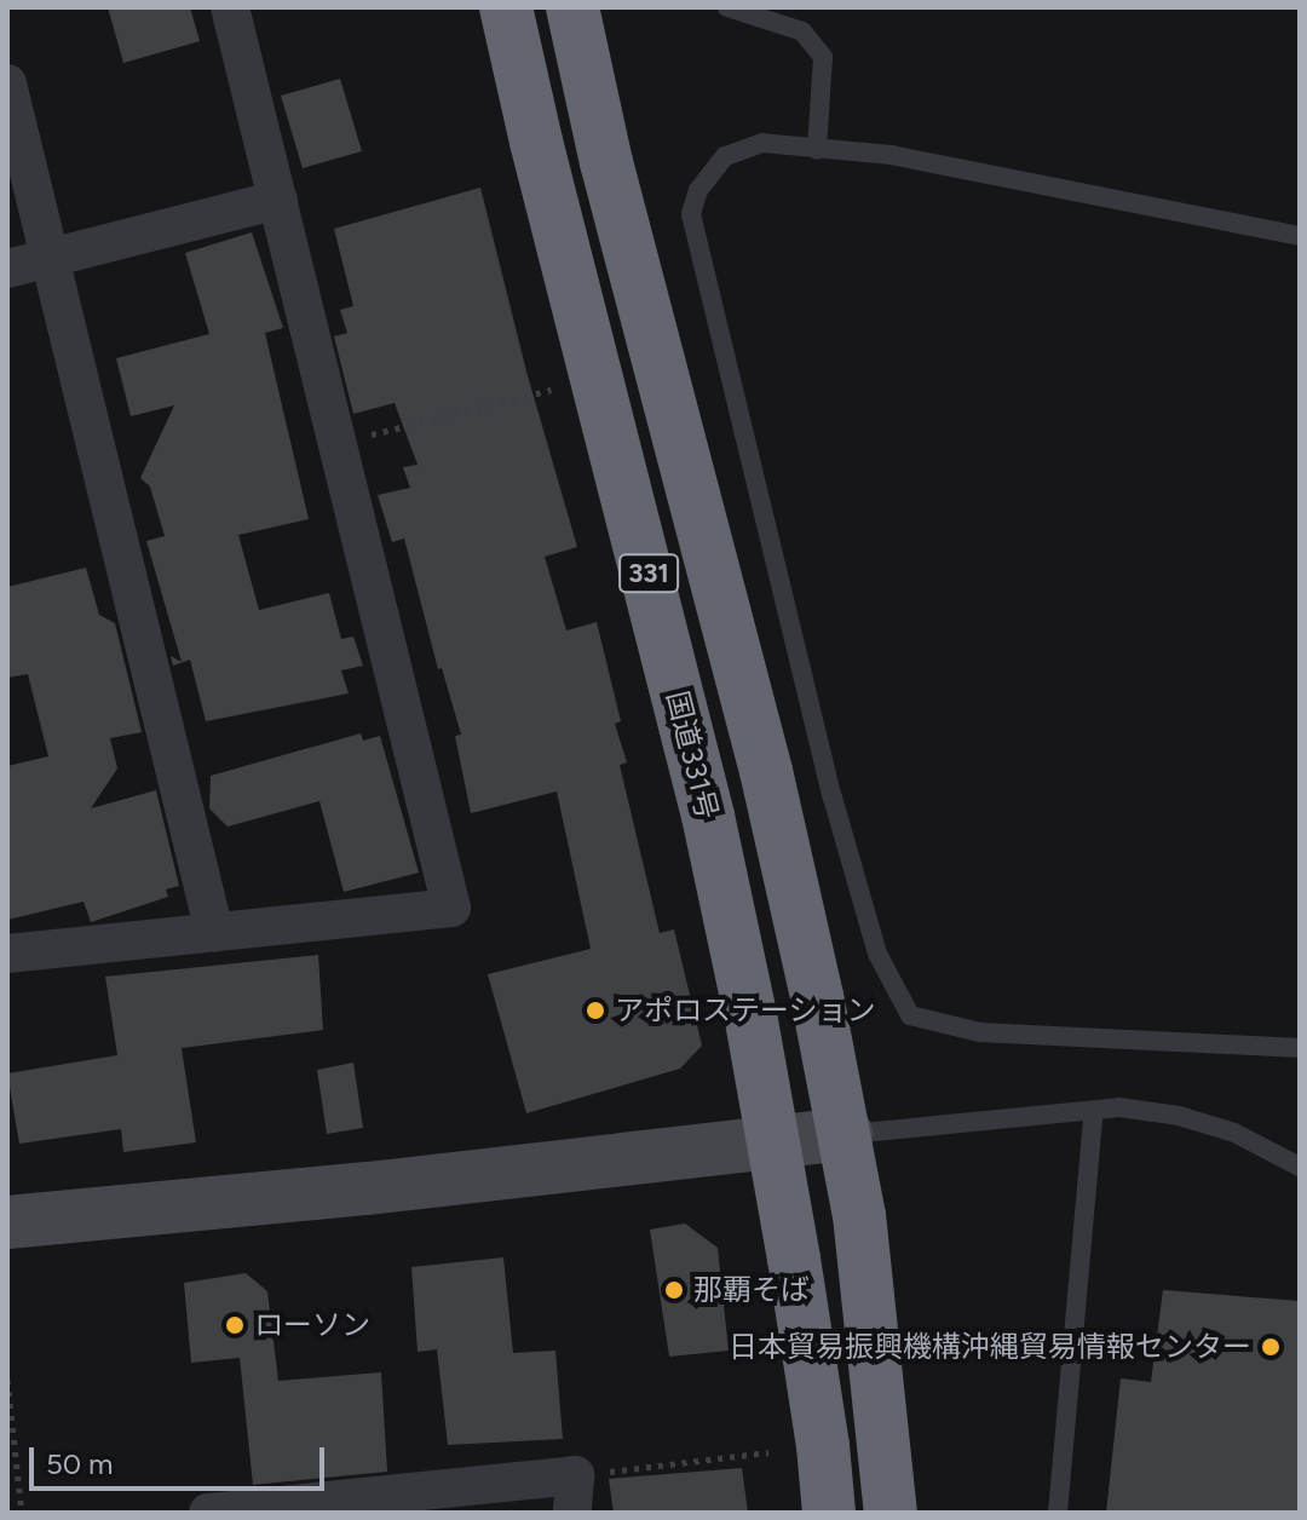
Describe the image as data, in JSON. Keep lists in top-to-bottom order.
{
  "streets": {
    "highway": ["331", "国道331号"]
  },
  "places": [
    "アポロステーション",
    "那覇そば",
    "ローソン",
    "日本貿易振興機構沖縄貿易情報センター"
  ],
  "scale_bar": "50 m"
}
